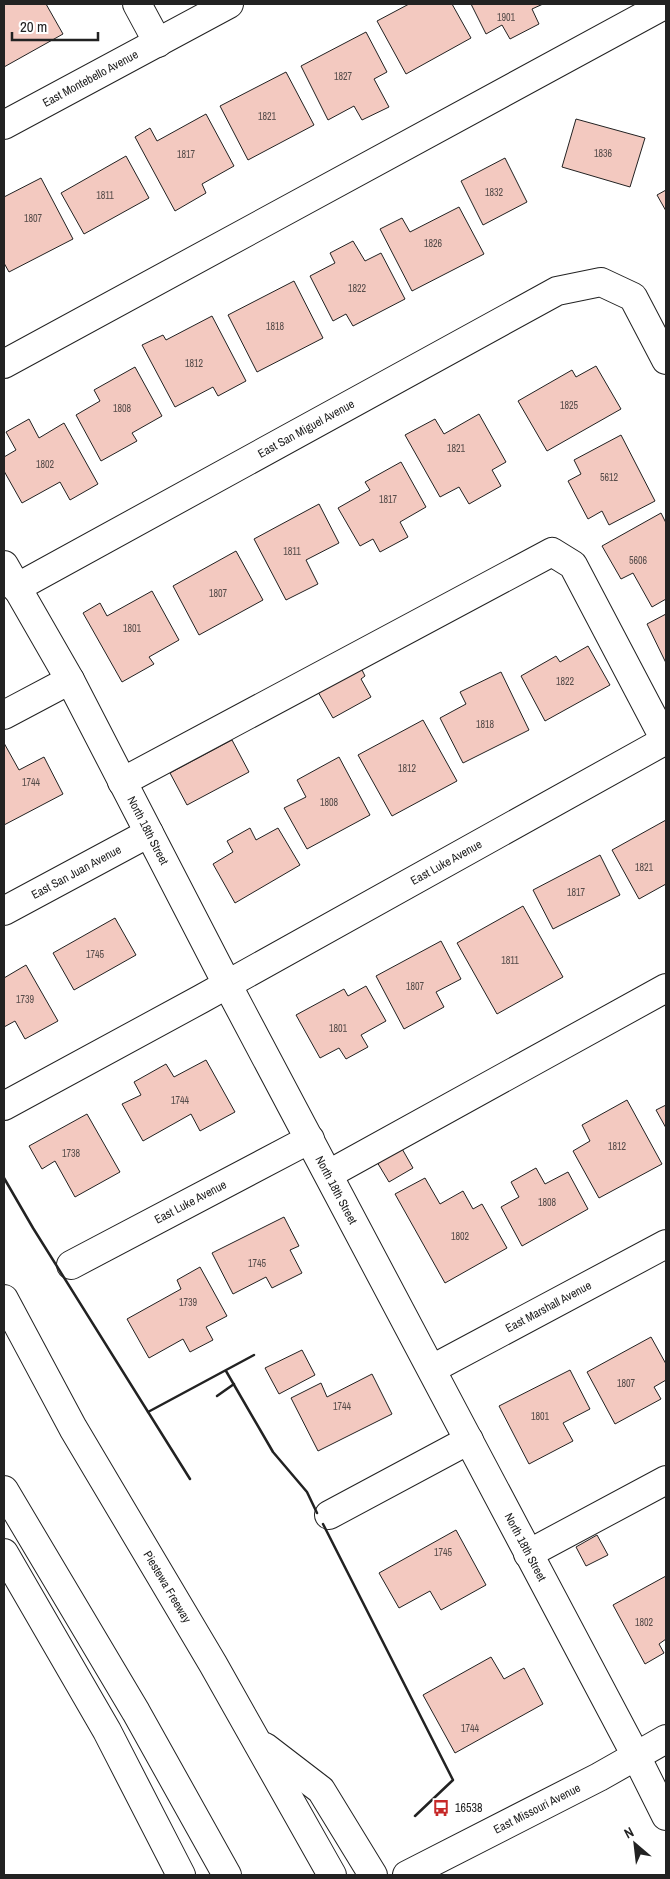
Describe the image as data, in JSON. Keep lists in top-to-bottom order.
{
  "streets": {
    "main road": [
      "East Montebello Avenue",
      "East San Miguel Avenue",
      "North 18th Street",
      "East Luke Avenue",
      "East San Juan Avenue",
      "East Marshall Avenue",
      "Piestewa Freeway",
      "East Missouri Avenue"
    ]
  },
  "crossings": [
    ["East San Miguel Avenue", "North 18th Street"],
    ["North 18th Street", "East Luke Avenue"],
    ["North 18th Street", "East San Juan Avenue"],
    ["North 18th Street", "East Marshall Avenue"],
    ["North 18th Street", "East Missouri Avenue"]
  ],
  "places": {
    "bus stop": ["16538"]
  },
  "house_numbers": [
    "1901",
    "1827",
    "1821",
    "1836",
    "1817",
    "1832",
    "1811",
    "1807",
    "1826",
    "1822",
    "1818",
    "1812",
    "1825",
    "1808",
    "1821",
    "1802",
    "5612",
    "1817",
    "1811",
    "5606",
    "1807",
    "1801",
    "1822",
    "1818",
    "1812",
    "1744",
    "1808",
    "1821",
    "1817",
    "1745",
    "1811",
    "1807",
    "1739",
    "1801",
    "1744",
    "1812",
    "1738",
    "1808",
    "1802",
    "1745",
    "1739",
    "1807",
    "1744",
    "1801",
    "1745",
    "1802",
    "1744"
  ],
  "scale_bar": "20 m",
  "north": "top left"
}
